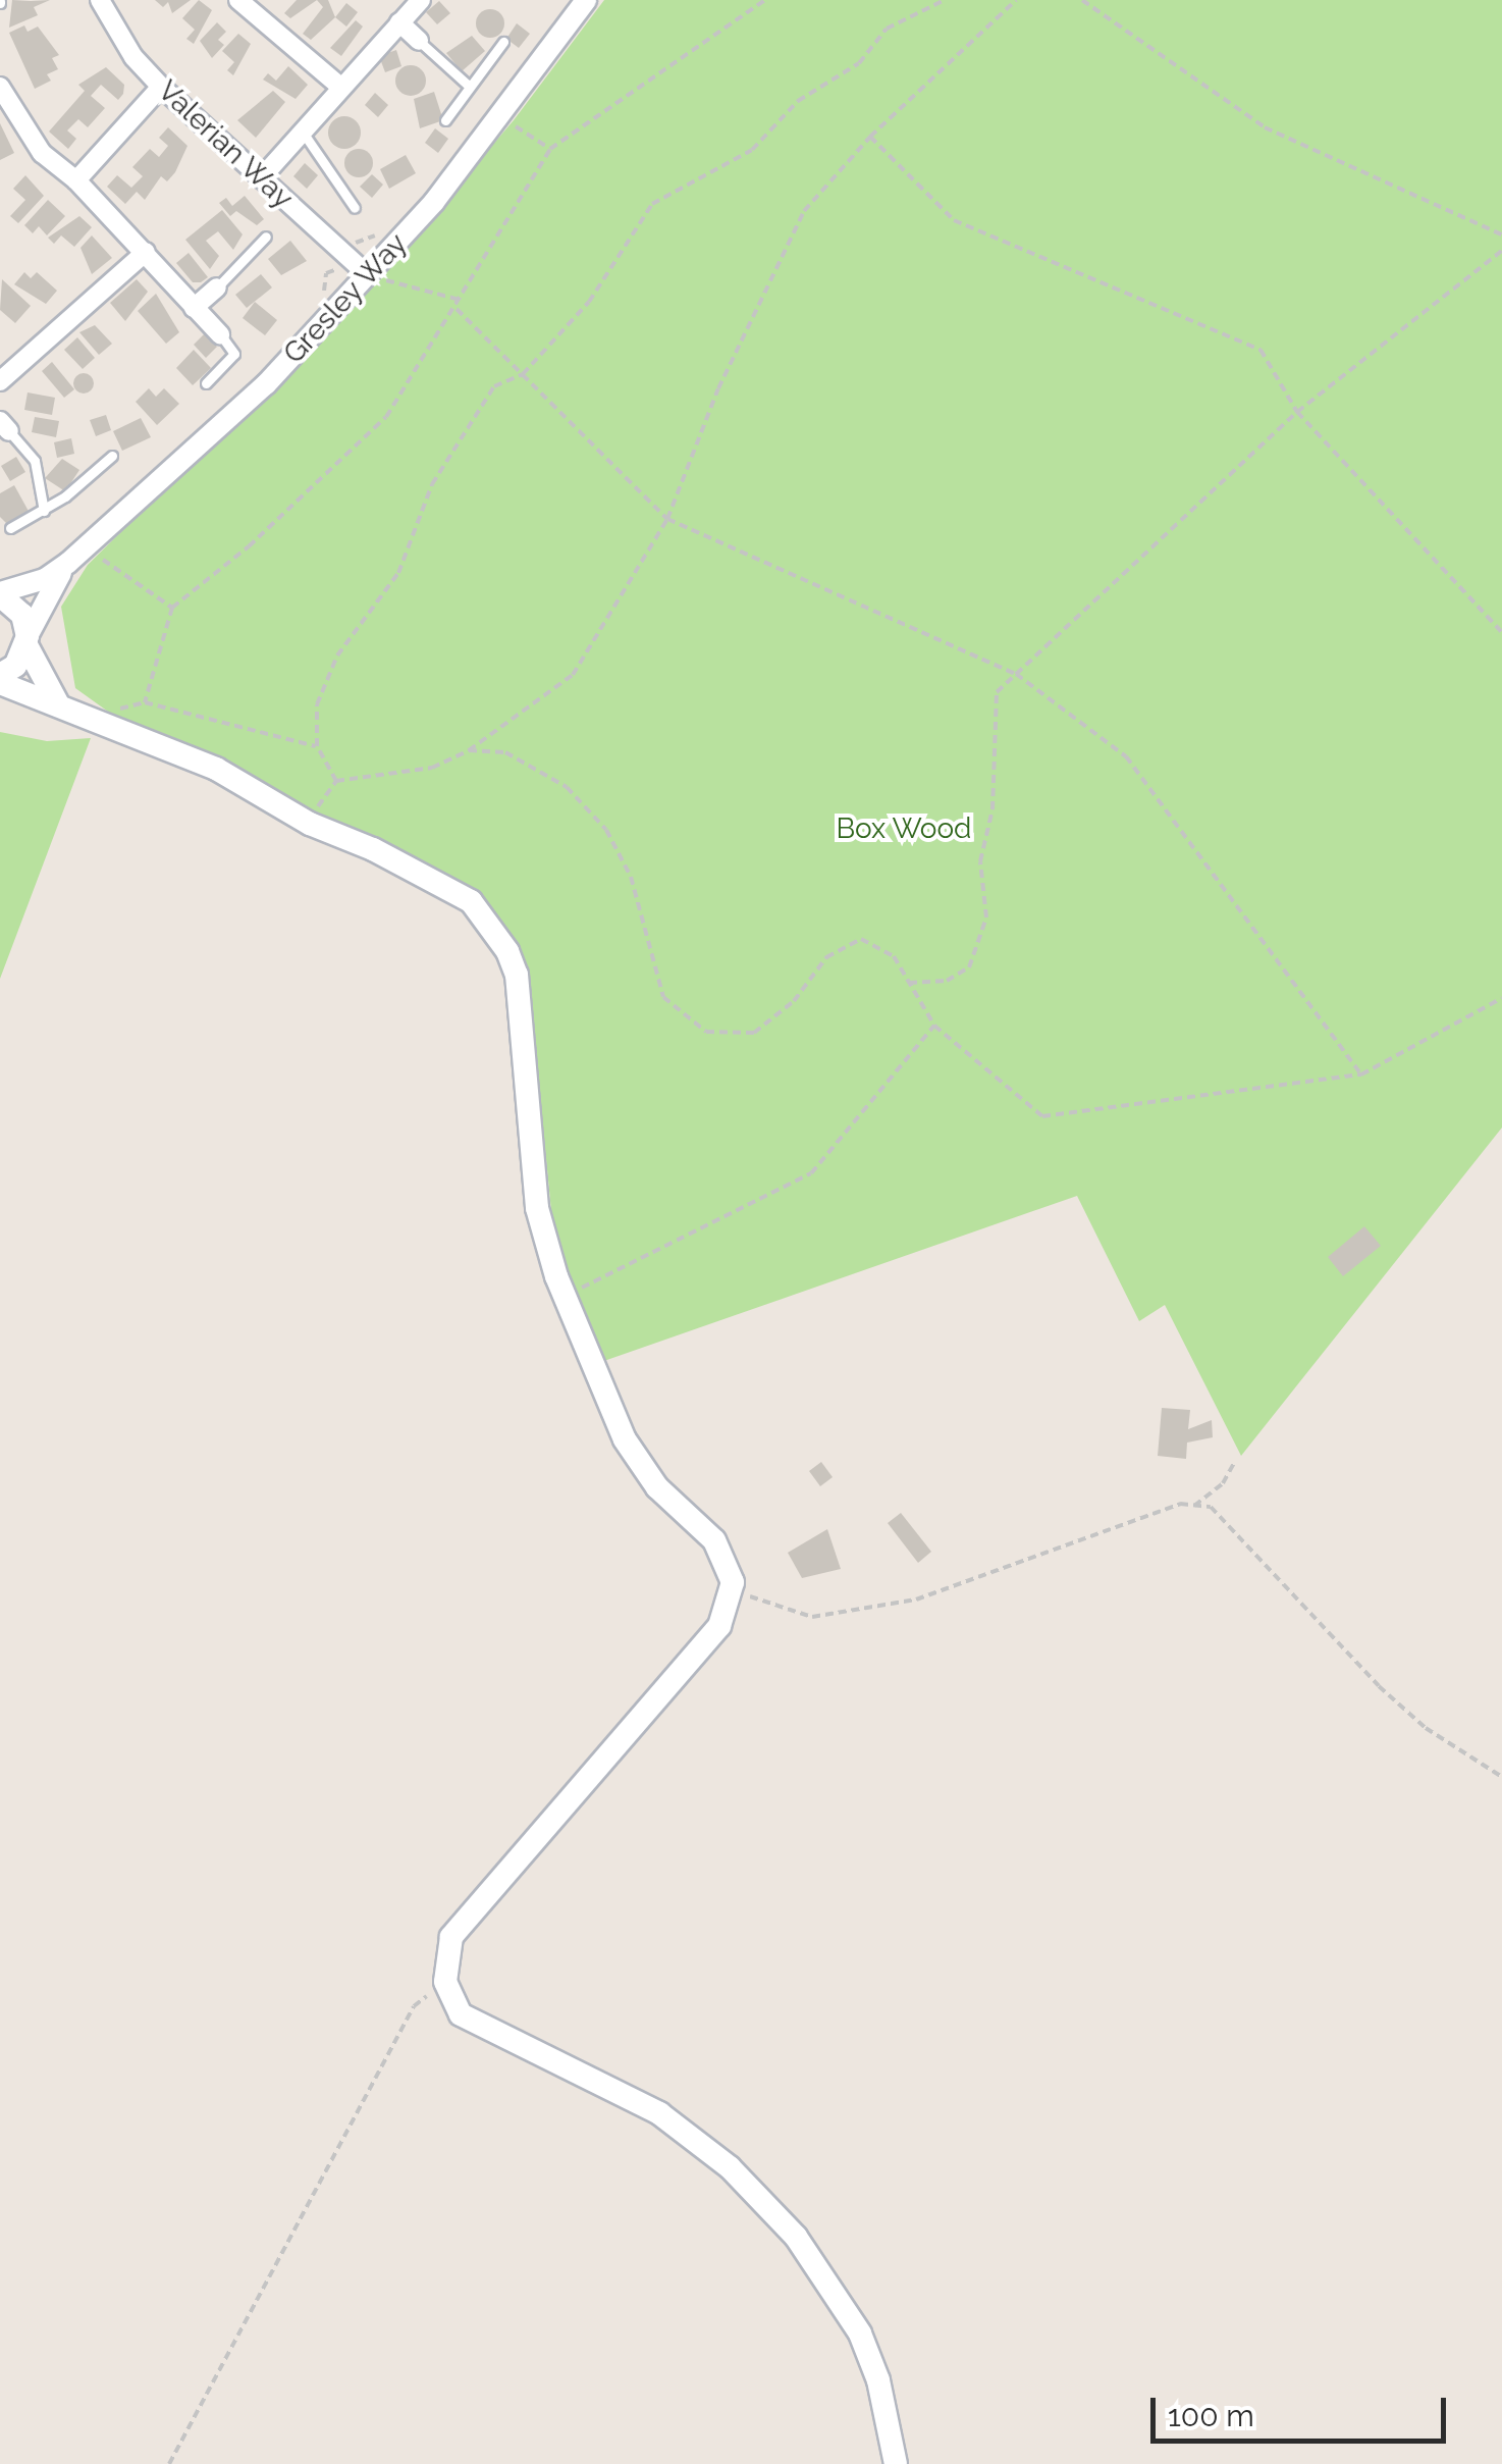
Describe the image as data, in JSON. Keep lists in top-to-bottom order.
{
  "streets": {
    "street": ["Valerian Way", "Gresley Way"]
  },
  "crossings": [
    ["Valerian Way", "Gresley Way"]
  ],
  "parks": ["Box Wood"],
  "scale_bar": "100 m"
}
